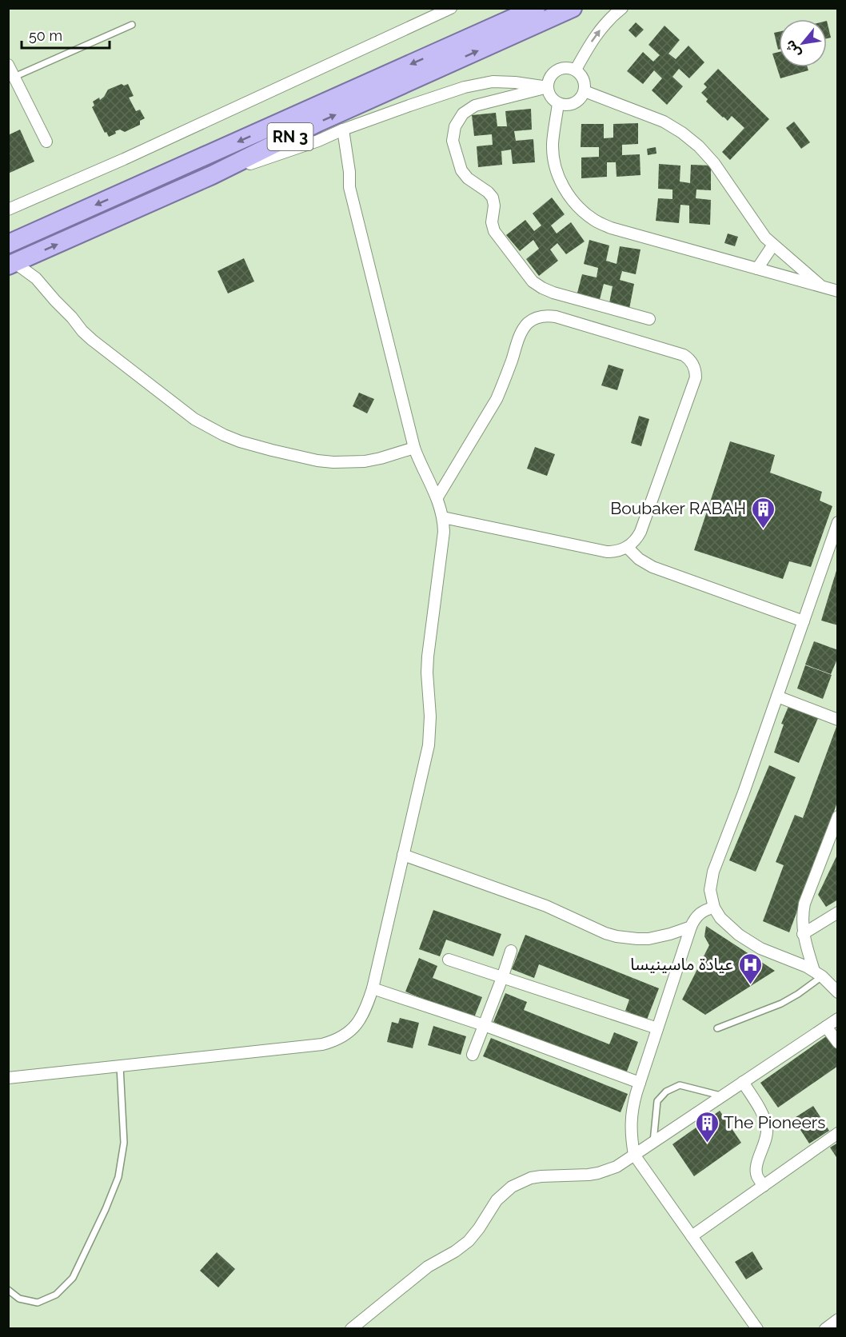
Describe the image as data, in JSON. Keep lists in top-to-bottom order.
{
  "streets": {
    "highway": ["RN 3"]
  },
  "places": {
    "building": ["Boubaker RABAH", "The Pioneers"],
    "hospital": ["عيادة ماسينيسا"]
  },
  "scale_bar": "50 m",
  "north": "bottom left"
}
